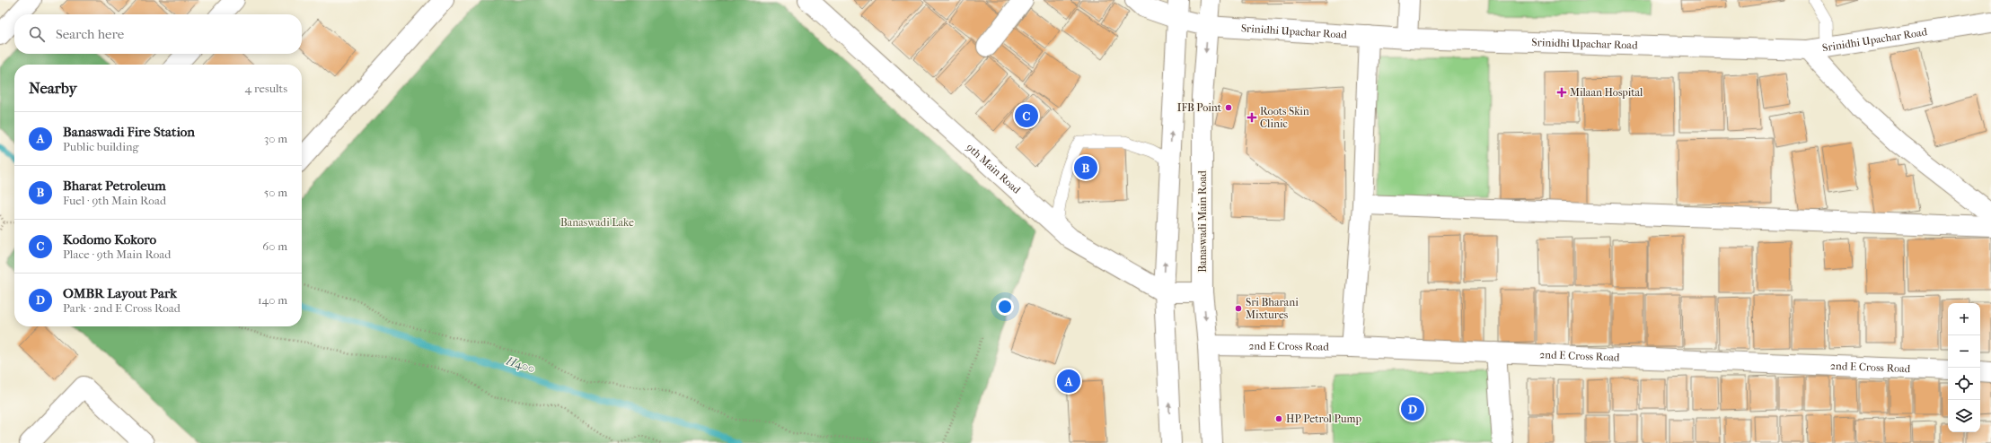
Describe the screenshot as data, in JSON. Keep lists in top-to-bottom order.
{
  "streets": {
    "street": [
      "Srinidhi Upachar Road",
      "9th Main Road",
      "Banaswadi Main Road",
      "2nd E Cross Road"
    ]
  },
  "crossings": [
    ["Srinidhi Upachar Road", "Banaswadi Main Road"],
    ["9th Main Road", "Banaswadi Main Road"],
    ["Banaswadi Main Road", "2nd E Cross Road"]
  ],
  "water": ["H400"],
  "parks": ["Banaswadi Lake"],
  "places": {
    "health": ["Milaan Hospital", "Roots Skin Clinic"],
    "other": ["IFB Point", "Sri Bharani Mixtures", "HP Petrol Pump"]
  },
  "page": {
    "search": "Search here",
    "heading": ["Nearby", "4 results"],
    "pins": [
      "C",
      "B",
      "A",
      "D"
    ],
    "list": [
      {
        "mark": "A",
        "name": "Banaswadi Fire Station",
        "note": "Public building",
        "value": "30 m"
      },
      {
        "mark": "B",
        "name": "Bharat Petroleum",
        "note": "Fuel · 9th Main Road",
        "value": "50 m"
      },
      {
        "mark": "C",
        "name": "Kodomo Kokoro",
        "note": "Place · 9th Main Road",
        "value": "60 m"
      },
      {
        "mark": "D",
        "name": "OMBR Layout Park",
        "note": "Park · 2nd E Cross Road",
        "value": "140 m"
      }
    ],
    "map_buttons": ["+", "−"]
  }
}
